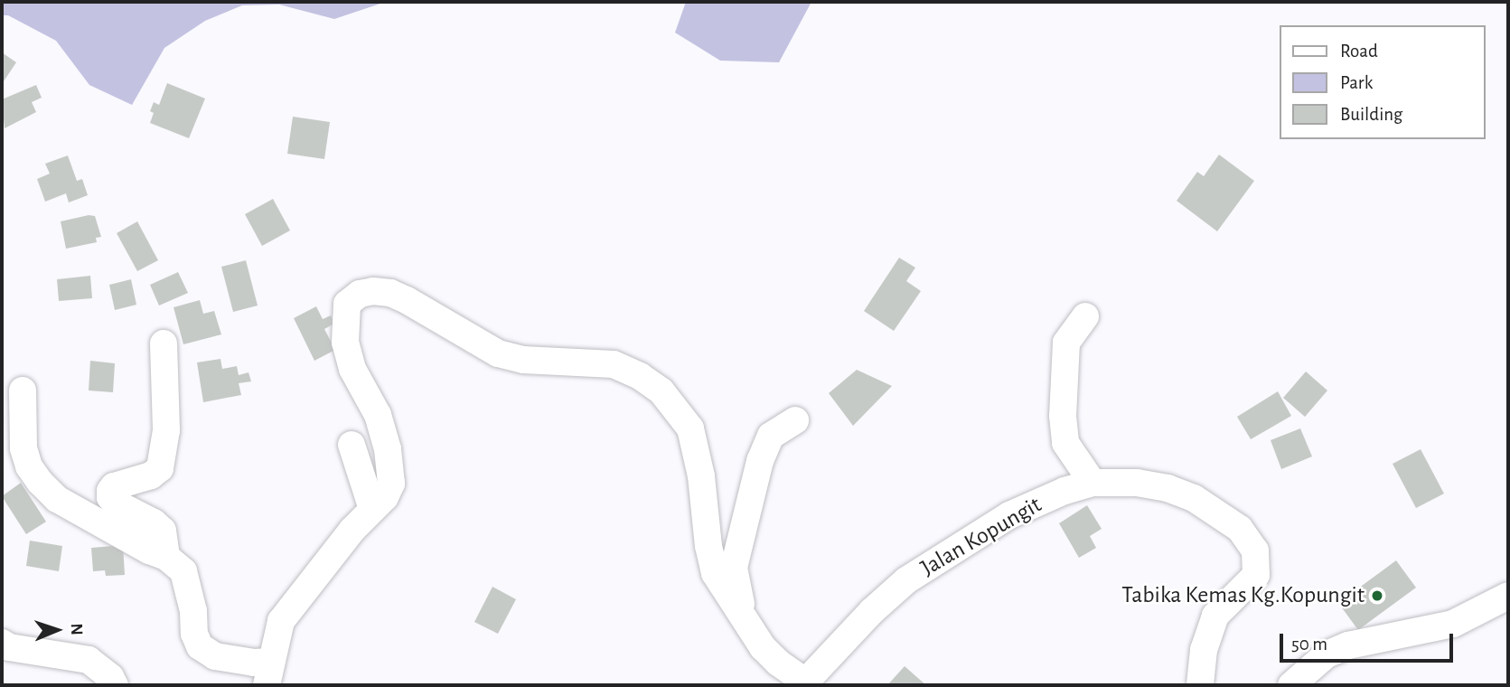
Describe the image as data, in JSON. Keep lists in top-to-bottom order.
{
  "streets": {
    "street": ["Jalan Kopungit"]
  },
  "places": ["Tabika Kemas Kg.Kopungit"],
  "legend": ["Road", "Park", "Building"],
  "scale_bar": "50 m",
  "north": "right"
}
